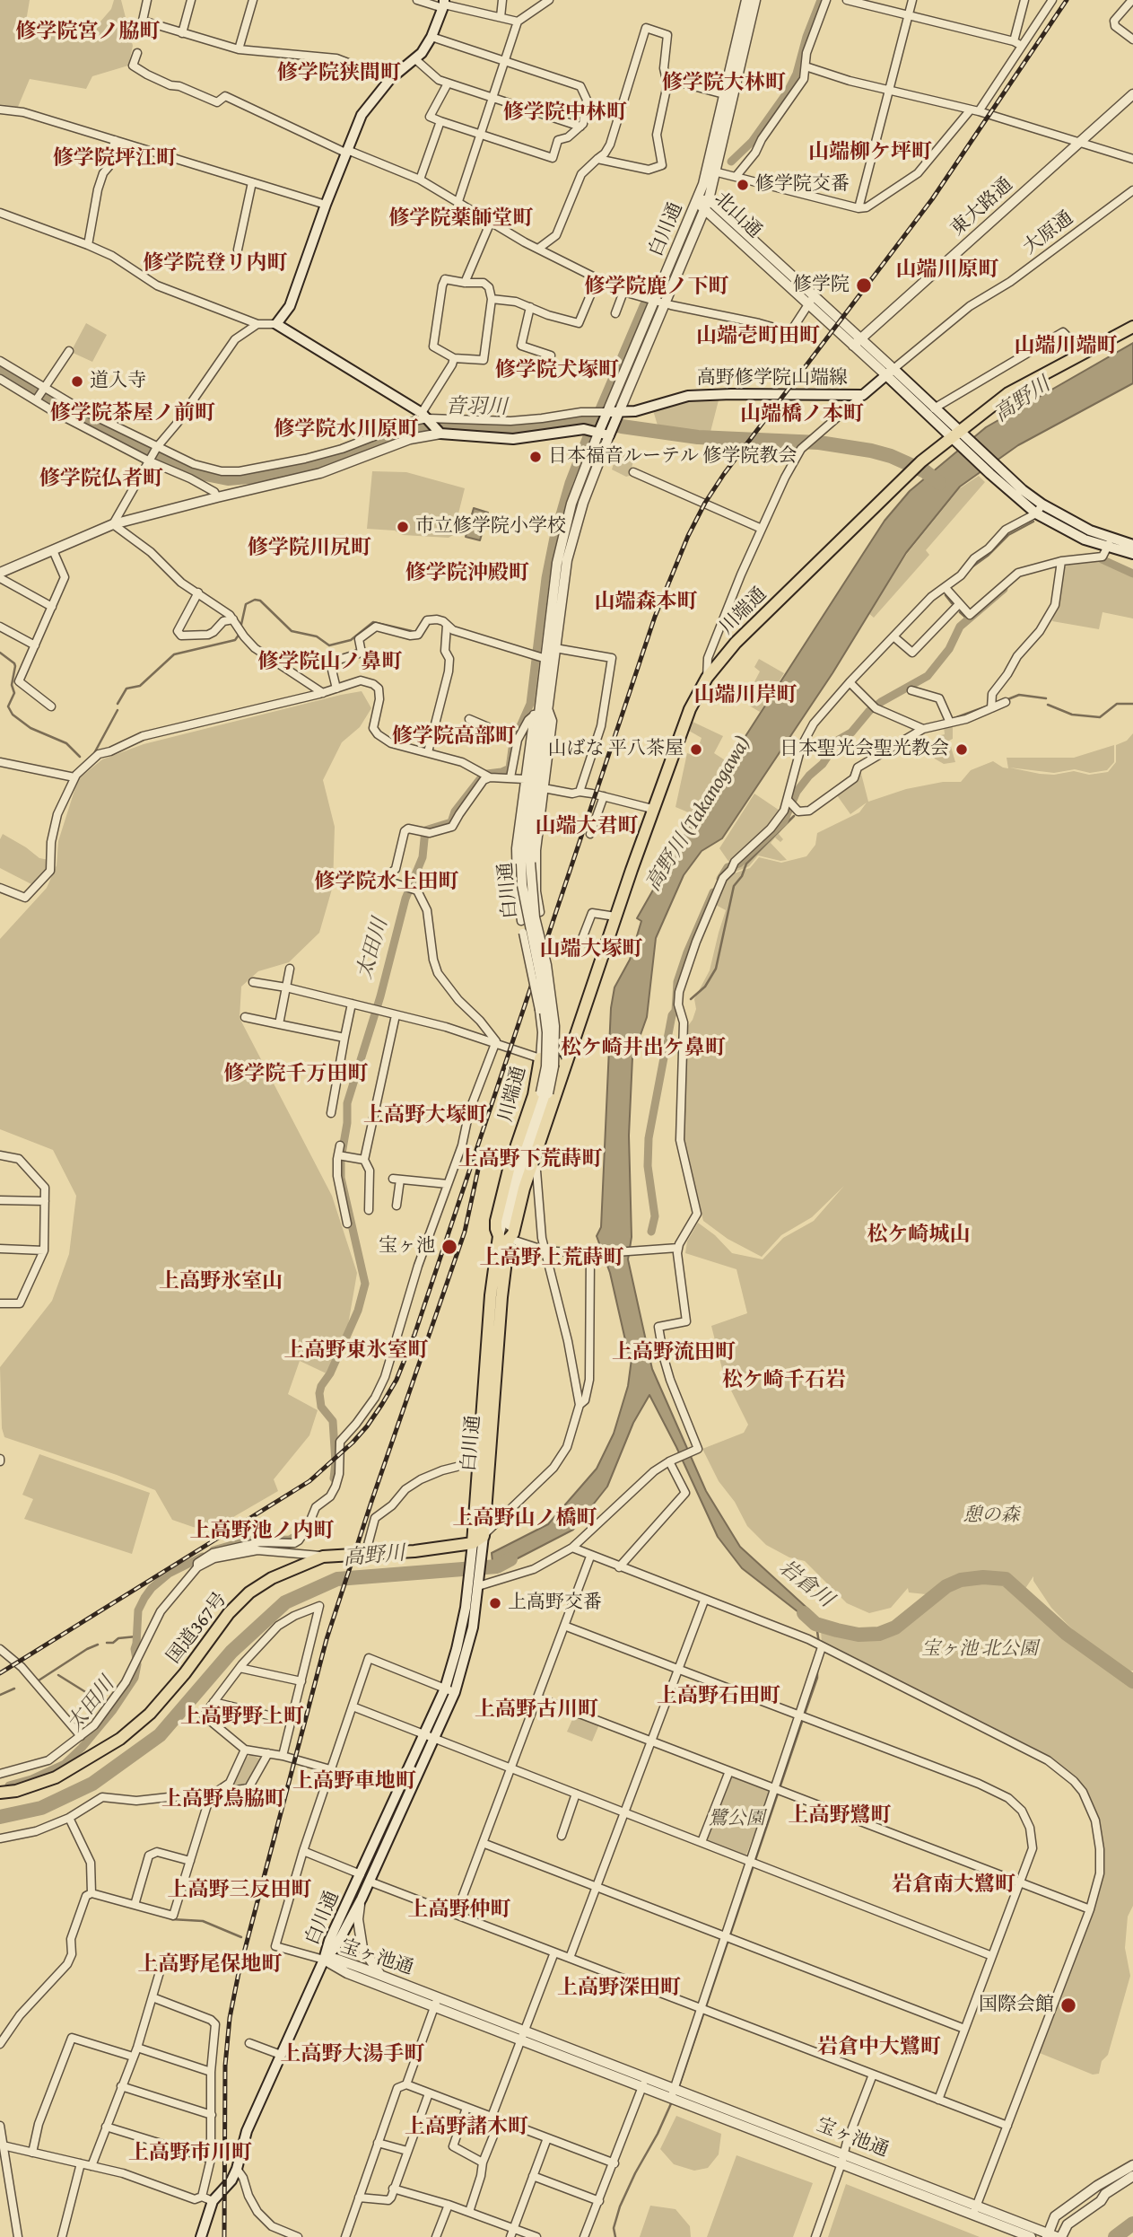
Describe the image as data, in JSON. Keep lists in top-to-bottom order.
{
  "streets": {
    "highway": ["白川通", "川端通", "国道367号"],
    "main road": ["北山通", "高野修学院山端線"],
    "street": ["東大路通", "大原通", "宝ヶ池通"]
  },
  "crossings": [
    ["東大路通", "北山通"],
    ["北山通", "白川通"],
    ["北山通", "大原通"],
    ["北山通", "高野修学院山端線"],
    ["北山通", "川端通"],
    ["白川通", "高野修学院山端線"],
    ["白川通", "川端通"],
    ["白川通", "国道367号"],
    ["白川通", "宝ヶ池通"],
    ["大原通", "高野修学院山端線"]
  ],
  "districts": [
    "修学院宮ノ脇町",
    "修学院狭間町",
    "修学院大林町",
    "修学院中林町",
    "山端柳ケ坪町",
    "修学院坪江町",
    "修学院薬師堂町",
    "修学院登リ内町",
    "山端川原町",
    "修学院鹿ノ下町",
    "山端壱町田町",
    "山端川端町",
    "修学院犬塚町",
    "修学院茶屋ノ前町",
    "山端橋ノ本町",
    "修学院水川原町",
    "修学院仏者町",
    "修学院川尻町",
    "修学院沖殿町",
    "山端森本町",
    "修学院山ノ鼻町",
    "山端川岸町",
    "修学院高部町",
    "山端大君町",
    "修学院水上田町",
    "山端大塚町",
    "松ケ崎井出ケ鼻町",
    "修学院千万田町",
    "上高野大塚町",
    "上高野下荒蒔町",
    "松ケ崎城山",
    "上高野上荒蒔町",
    "上高野氷室山",
    "上高野東氷室町",
    "上高野流田町",
    "松ケ崎千石岩",
    "上高野山ノ橋町",
    "上高野池ノ内町",
    "上高野石田町",
    "上高野古川町",
    "上高野野上町",
    "上高野車地町",
    "上高野鳥脇町",
    "上高野鷺町",
    "岩倉南大鷺町",
    "上高野三反田町",
    "上高野仲町",
    "上高野尾保地町",
    "上高野深田町",
    "岩倉中大鷺町",
    "上高野大湯手町",
    "上高野諸木町",
    "上高野市川町"
  ],
  "water": [
    "高野川",
    "音羽川",
    "高野川 (Takanogawa)",
    "太田川",
    "岩倉川"
  ],
  "parks": ["憩の森", "宝ヶ池 北公園", "鷺公園"],
  "places": [
    "修学院交番",
    "修学院",
    "道入寺",
    "日本福音ルーテル 修学院教会",
    "市立修学院小学校",
    "山ばな 平八茶屋",
    "日本聖光会聖光教会",
    "宝ヶ池",
    "上高野交番",
    "国際会館"
  ]
}
